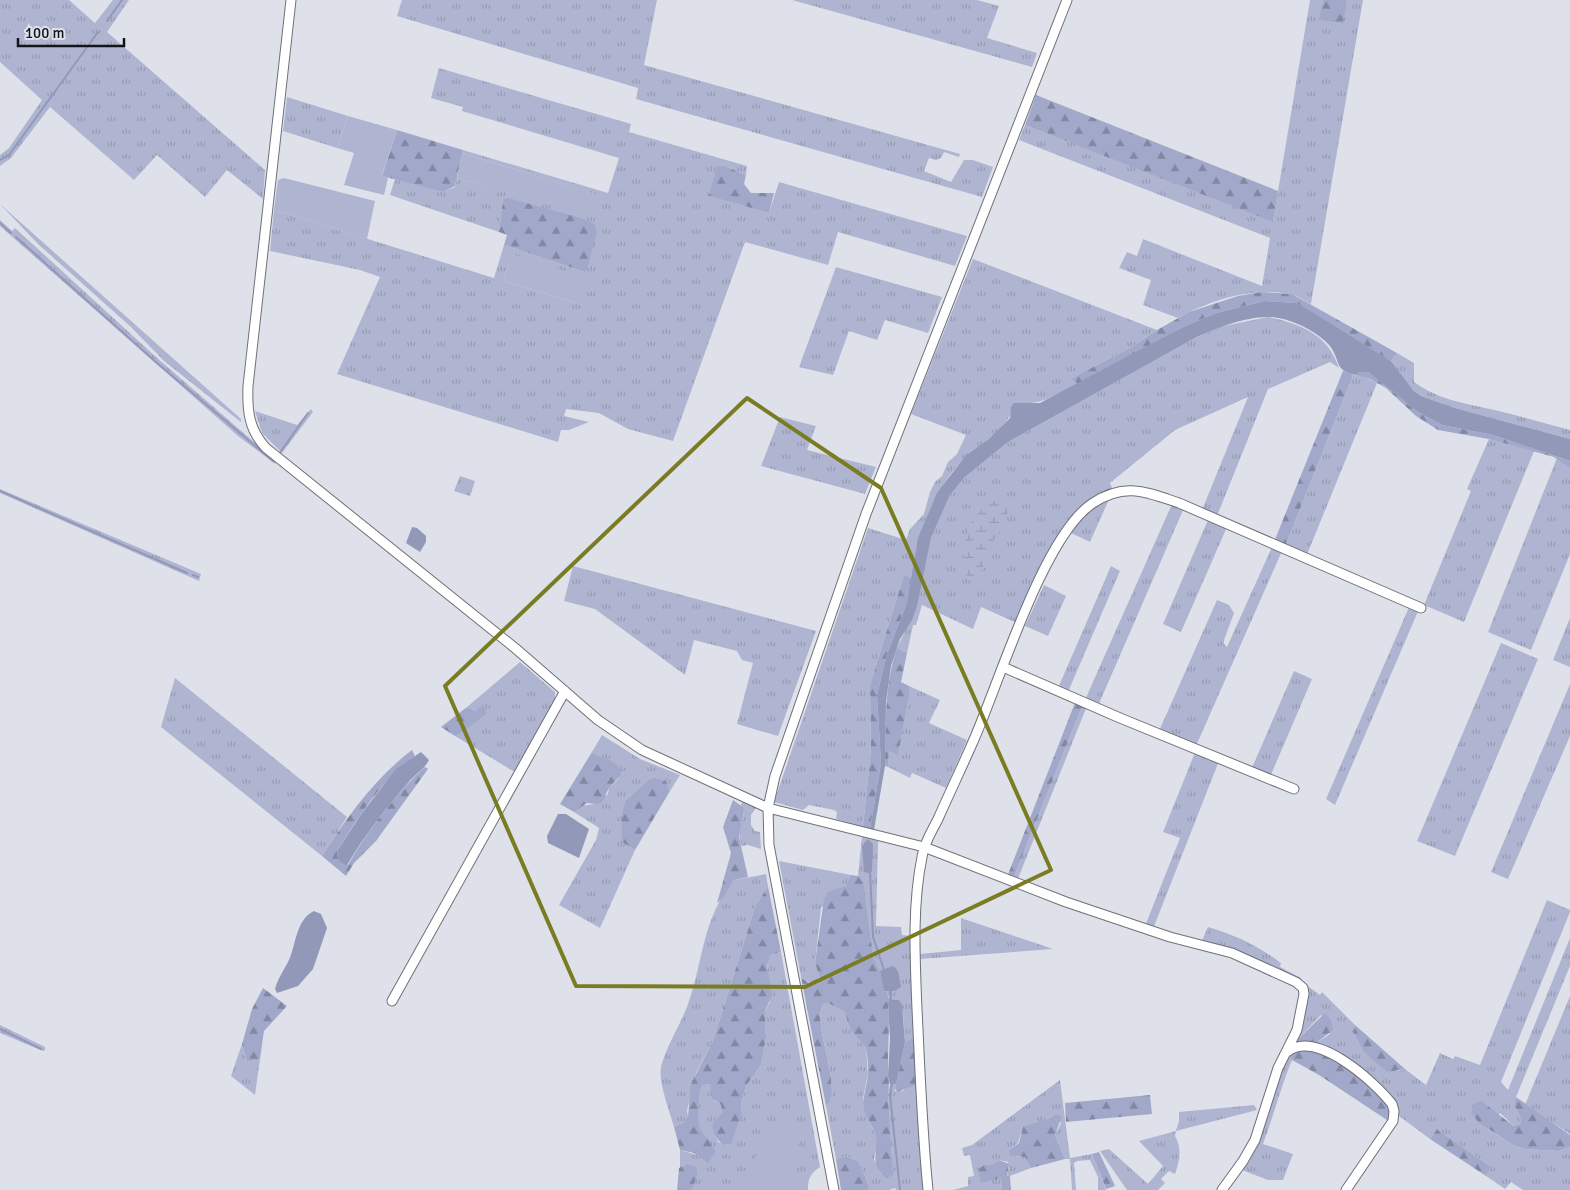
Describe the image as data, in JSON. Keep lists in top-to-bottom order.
{
  "scale_bar": "100 m"
}
